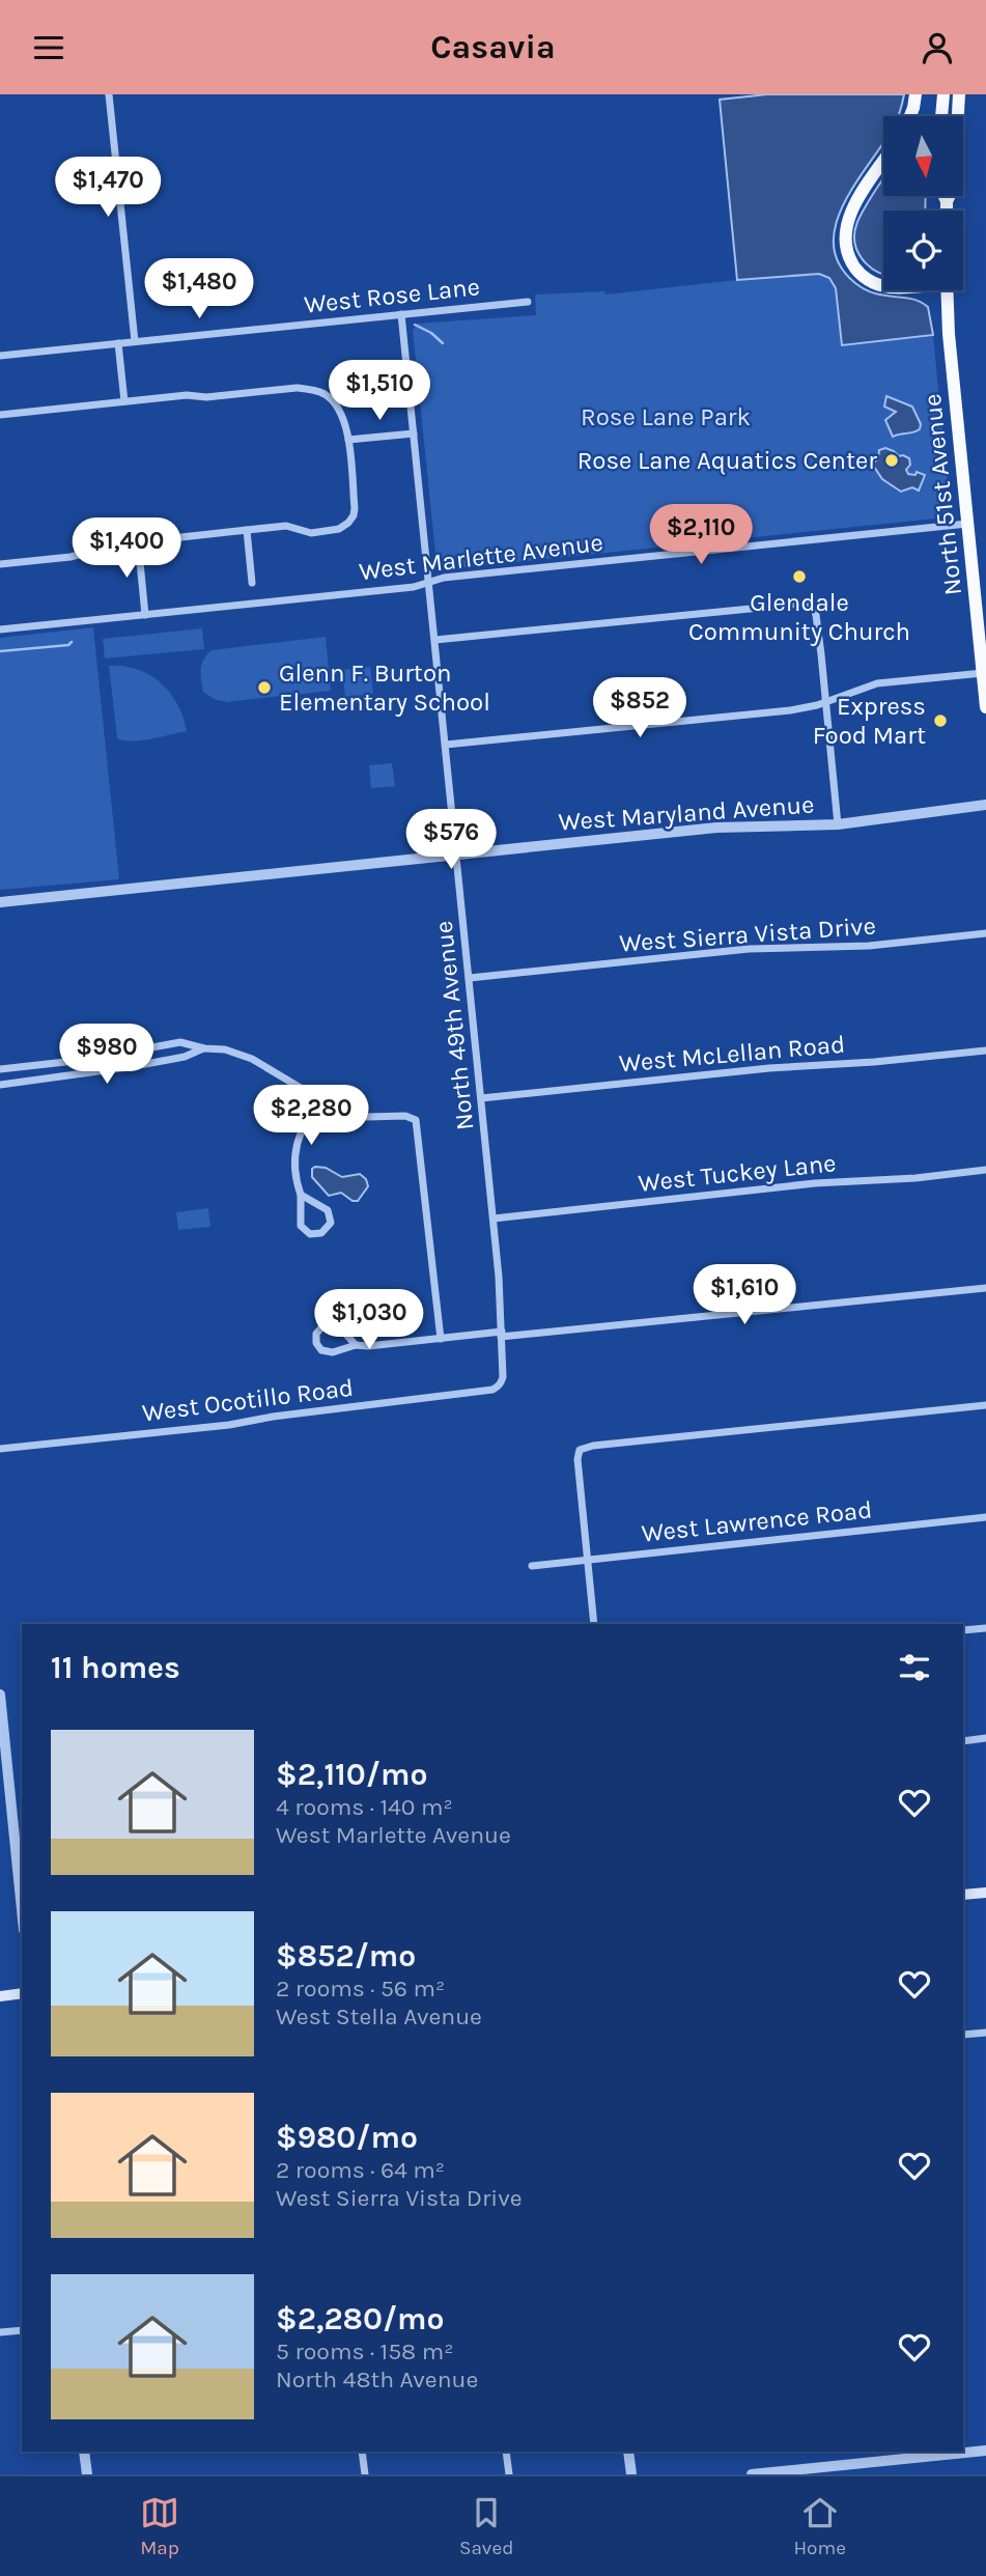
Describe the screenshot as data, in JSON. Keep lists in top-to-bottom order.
{
  "streets": {
    "main road": ["North 51st Avenue"],
    "street": [
      "West Rose Lane",
      "West Marlette Avenue",
      "West Maryland Avenue",
      "West Sierra Vista Drive",
      "North 49th Avenue",
      "West McLellan Road",
      "West Tuckey Lane",
      "West Ocotillo Road",
      "West Lawrence Road"
    ]
  },
  "crossings": [
    ["West Rose Lane", "North 49th Avenue"],
    ["North 51st Avenue", "West Marlette Avenue"],
    ["West Marlette Avenue", "North 49th Avenue"],
    ["West Maryland Avenue", "North 49th Avenue"],
    ["West Sierra Vista Drive", "North 49th Avenue"],
    ["North 49th Avenue", "West McLellan Road"],
    ["North 49th Avenue", "West Tuckey Lane"],
    ["North 49th Avenue", "West Ocotillo Road"]
  ],
  "parks": ["Rose Lane Park"],
  "places": [
    "Rose Lane Aquatics Center",
    "Glendale Community Church",
    "Glenn F. Burton Elementary School",
    "Express Food Mart"
  ],
  "north": "bottom",
  "page": {
    "header": "Casavia",
    "price": [
      "$1,470",
      "$1,480",
      "$1,510",
      "$2,110",
      "$1,400",
      "$852",
      "$576",
      "$980",
      "$2,280",
      "$1,610",
      "$1,030"
    ],
    "heading": "11 homes",
    "list": [
      {
        "name": "$2,110/mo",
        "note": "4 rooms · 140 m² · West Marlette Avenue"
      },
      {
        "name": "$852/mo",
        "note": "2 rooms · 56 m² · West Stella Avenue"
      },
      {
        "name": "$980/mo",
        "note": "2 rooms · 64 m² · West Sierra Vista Drive"
      },
      {
        "name": "$2,280/mo",
        "note": "5 rooms · 158 m² · North 48th Avenue"
      }
    ],
    "tabs": ["Map", "Saved", "Home"]
  }
}
